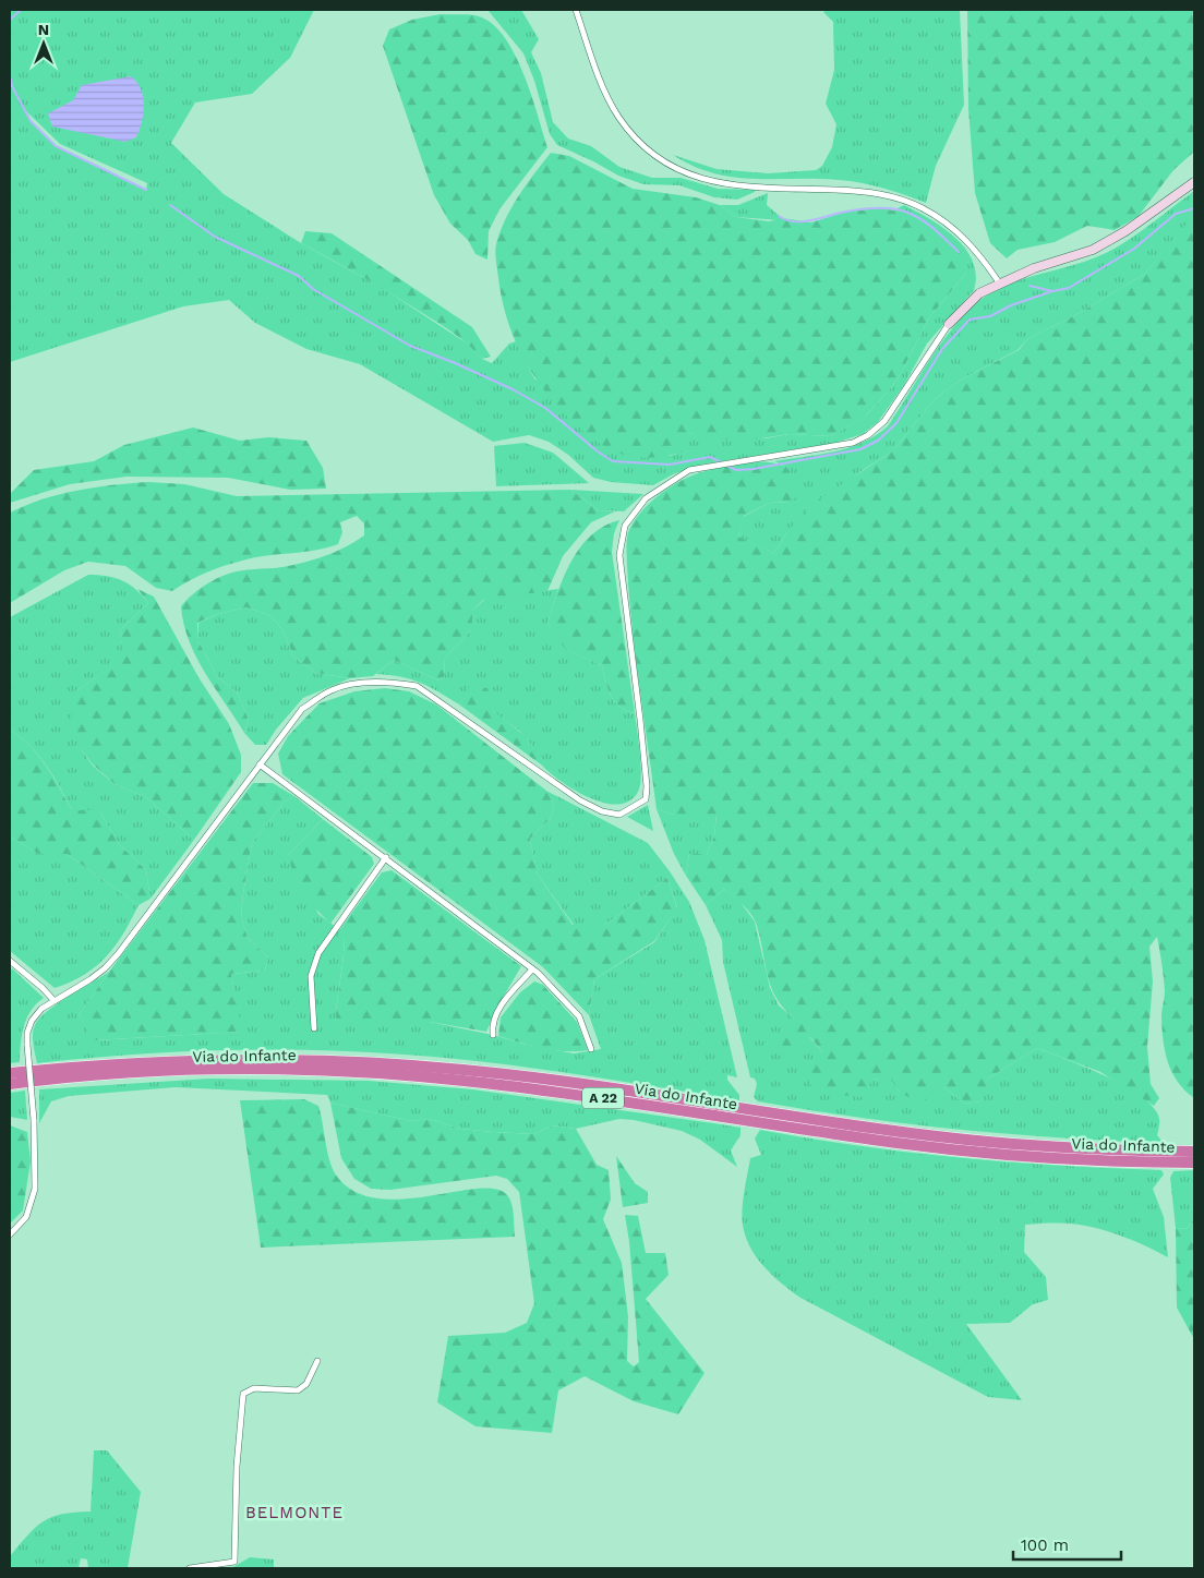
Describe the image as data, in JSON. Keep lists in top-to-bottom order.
{
  "streets": {
    "highway": ["Via do Infante", "A 22"]
  },
  "districts": ["BELMONTE"],
  "scale_bar": "100 m",
  "north": "top"
}
